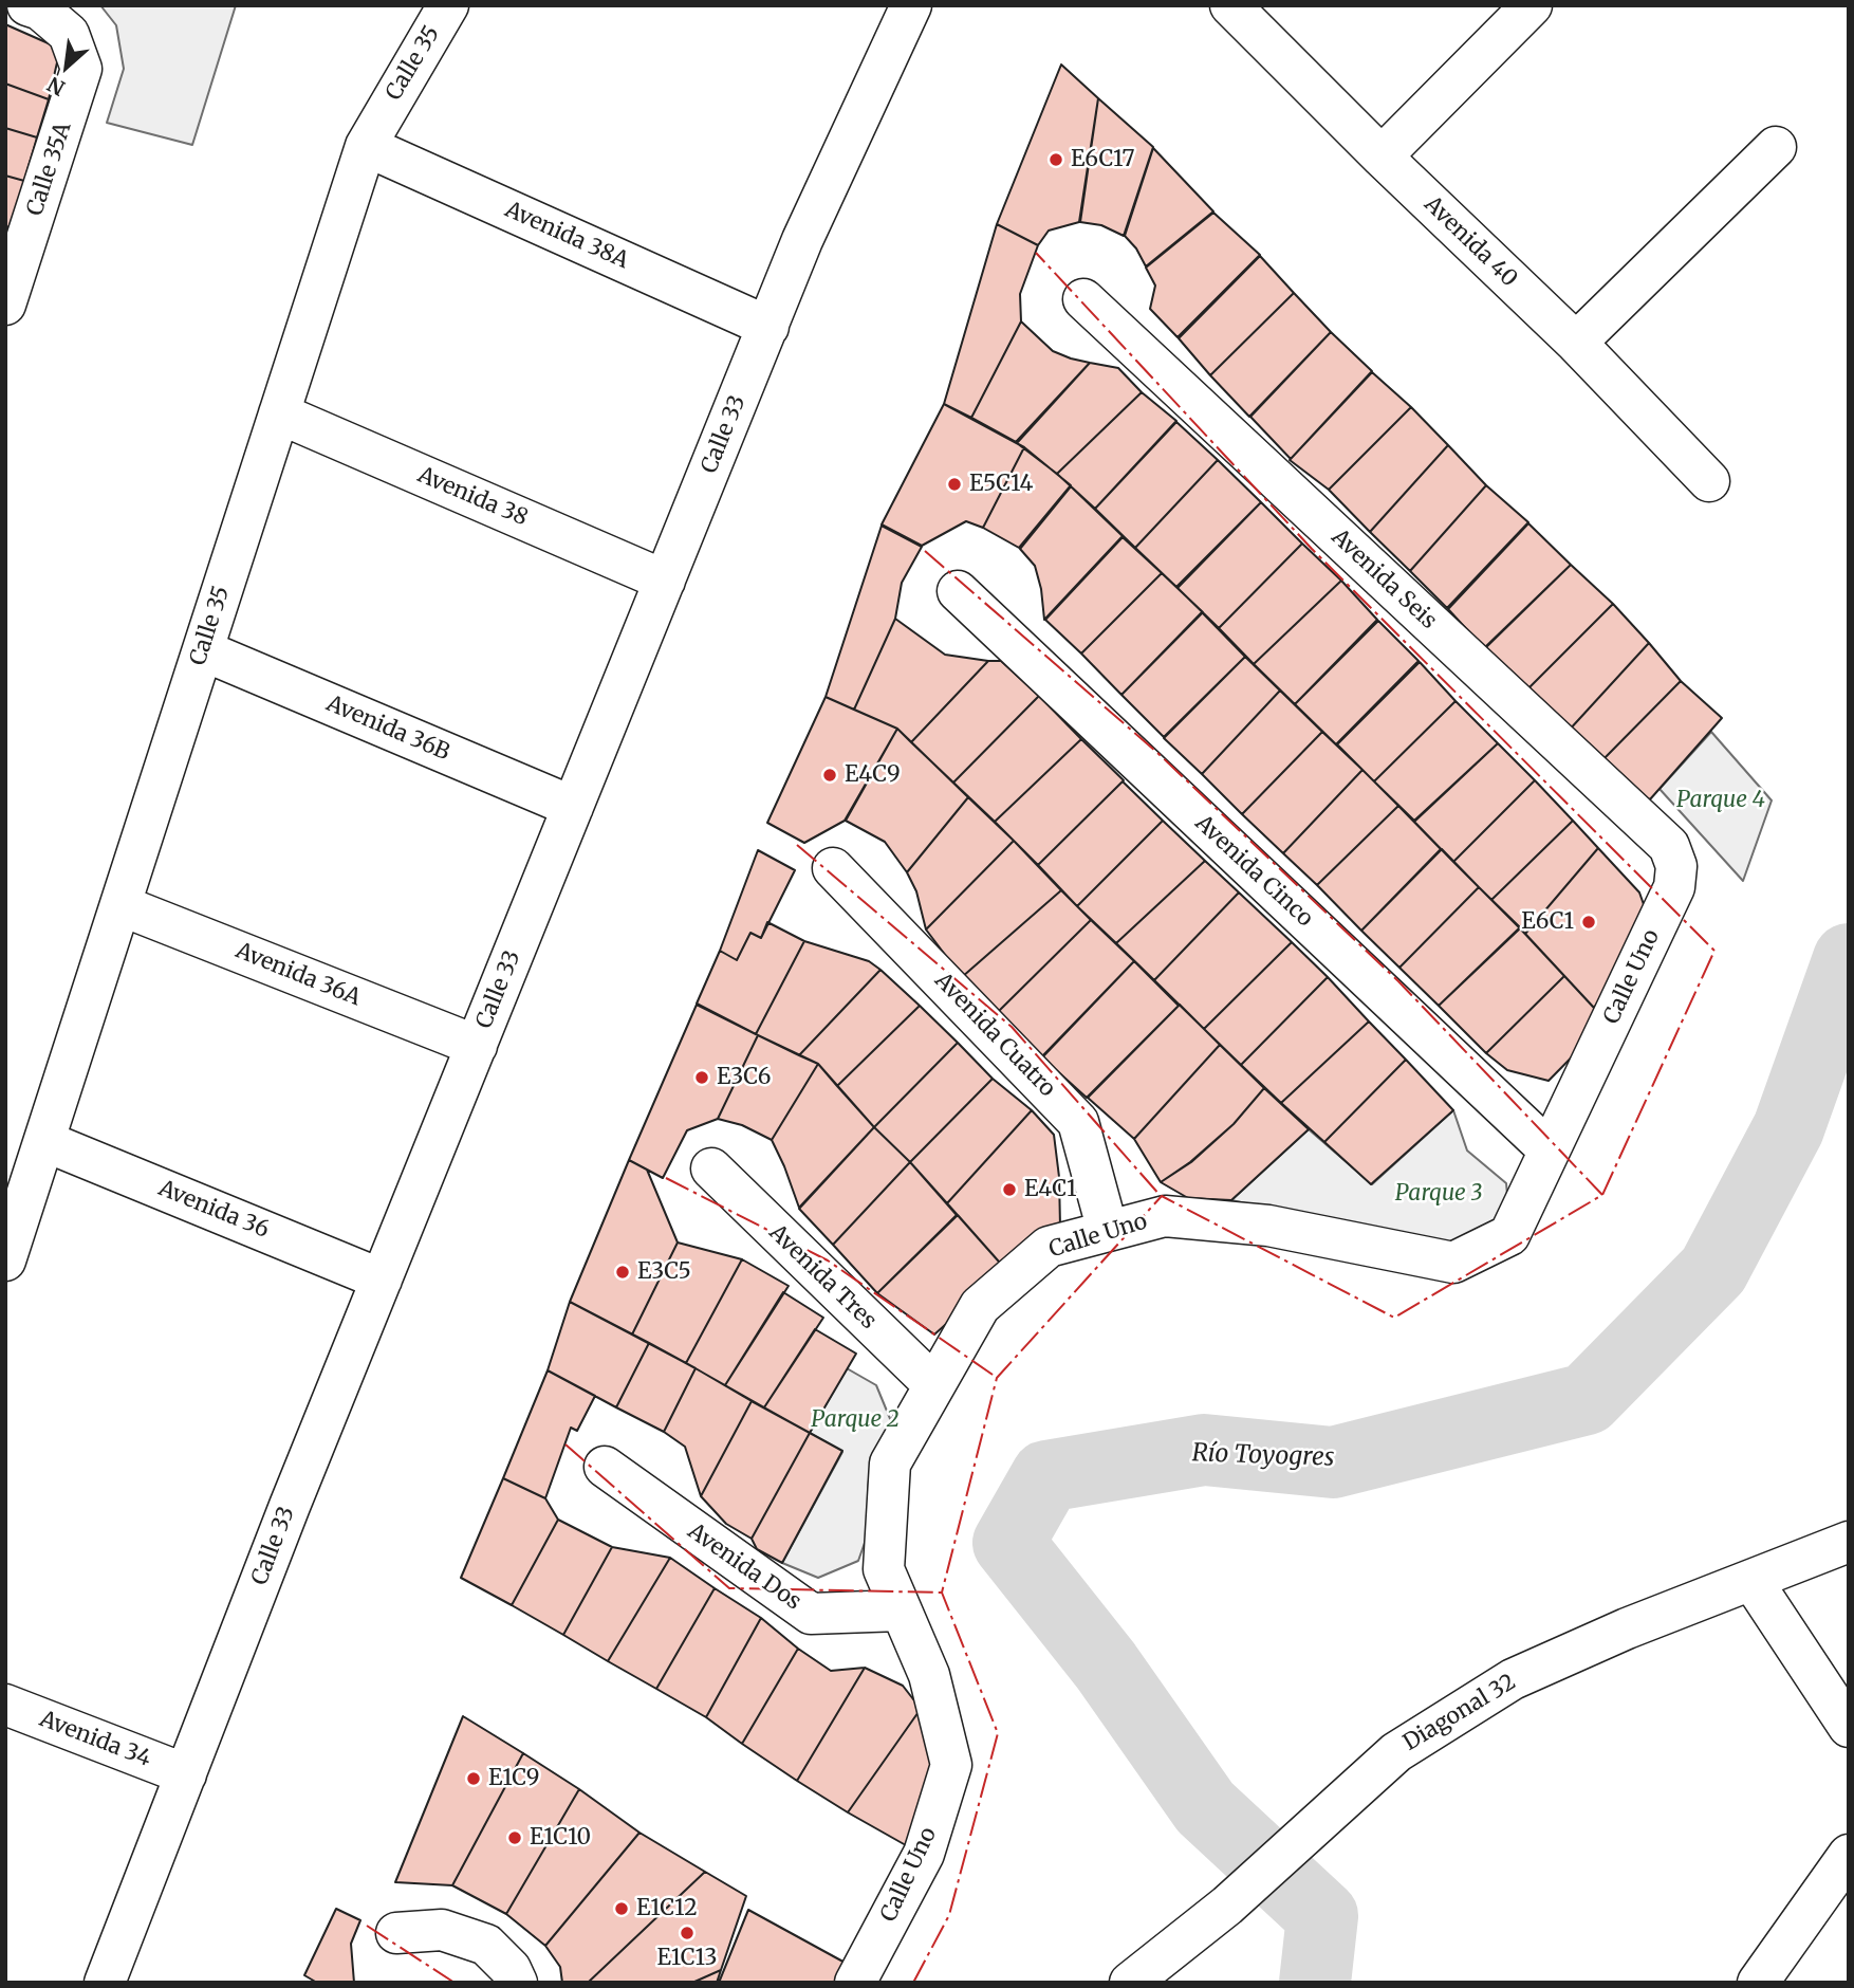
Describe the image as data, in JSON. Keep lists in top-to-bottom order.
{
  "streets": {
    "street": [
      "Calle 35",
      "Calle 35A",
      "Avenida 38A",
      "Avenida 40",
      "Calle 33",
      "Avenida 38",
      "Avenida Seis",
      "Avenida 36B",
      "Avenida Cinco",
      "Avenida 36A",
      "Calle Uno",
      "Avenida Cuatro",
      "Avenida 36",
      "Avenida Tres",
      "Avenida Dos",
      "Diagonal 32",
      "Avenida 34"
    ]
  },
  "crossings": [
    ["Calle 35", "Avenida 38A"],
    ["Calle 35", "Avenida 38"],
    ["Calle 35", "Avenida 36B"],
    ["Calle 35", "Avenida 36A"],
    ["Calle 35", "Avenida 36"],
    ["Avenida 38A", "Calle 33"],
    ["Calle 33", "Avenida 38"],
    ["Calle 33", "Avenida 36B"],
    ["Calle 33", "Avenida 36A"],
    ["Calle 33", "Avenida 36"],
    ["Calle 33", "Avenida 34"],
    ["Avenida Seis", "Calle Uno"],
    ["Avenida Cinco", "Calle Uno"],
    ["Calle Uno", "Avenida Cuatro"],
    ["Calle Uno", "Avenida Tres"],
    ["Calle Uno", "Avenida Dos"]
  ],
  "water": ["Río Toyogres"],
  "parks": ["Parque 4", "Parque 3", "Parque 2"],
  "places": [
    "E6C17",
    "E5C14",
    "E4C9",
    "E6C1",
    "E3C6",
    "E4C1",
    "E3C5",
    "E1C9",
    "E1C10",
    "E1C12",
    "E1C13"
  ],
  "north": "bottom left"
}
